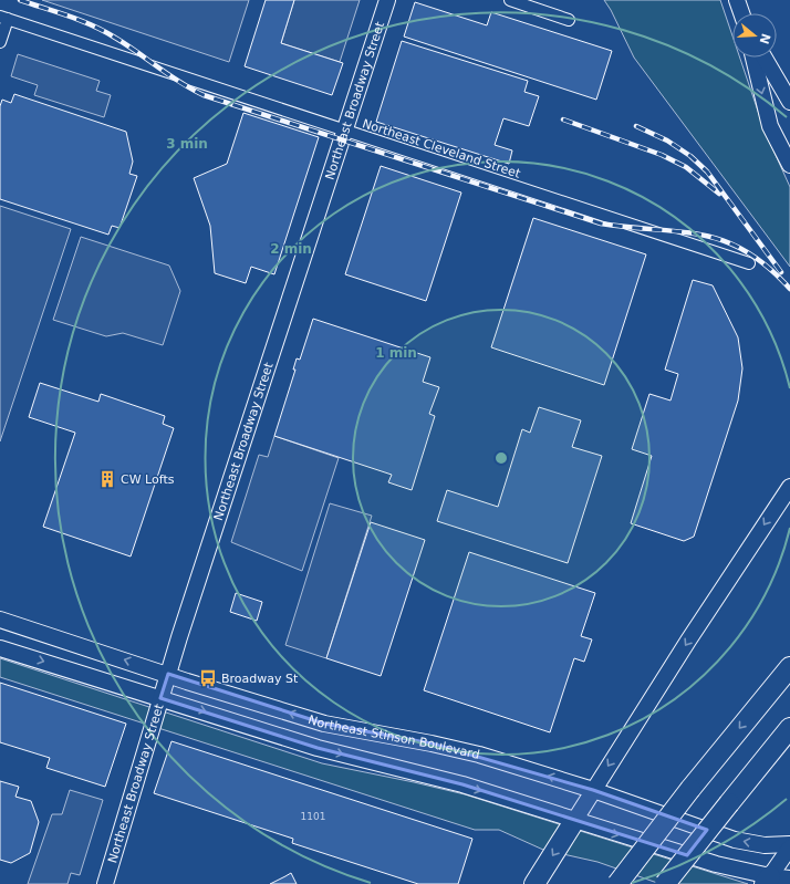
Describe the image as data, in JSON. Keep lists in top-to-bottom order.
{
  "streets": {
    "main road": ["Northeast Broadway Street", "Northeast Stinson Boulevard"],
    "street": ["Northeast Cleveland Street"]
  },
  "crossings": [
    ["Northeast Broadway Street", "Northeast Cleveland Street"],
    ["Northeast Broadway Street", "Northeast Stinson Boulevard"]
  ],
  "places": {
    "building": ["CW Lofts"],
    "bus stop": ["Broadway St"]
  },
  "house_numbers": ["1101"],
  "north": "right",
  "rings": ["3 min", "2 min", "1 min"]
}
